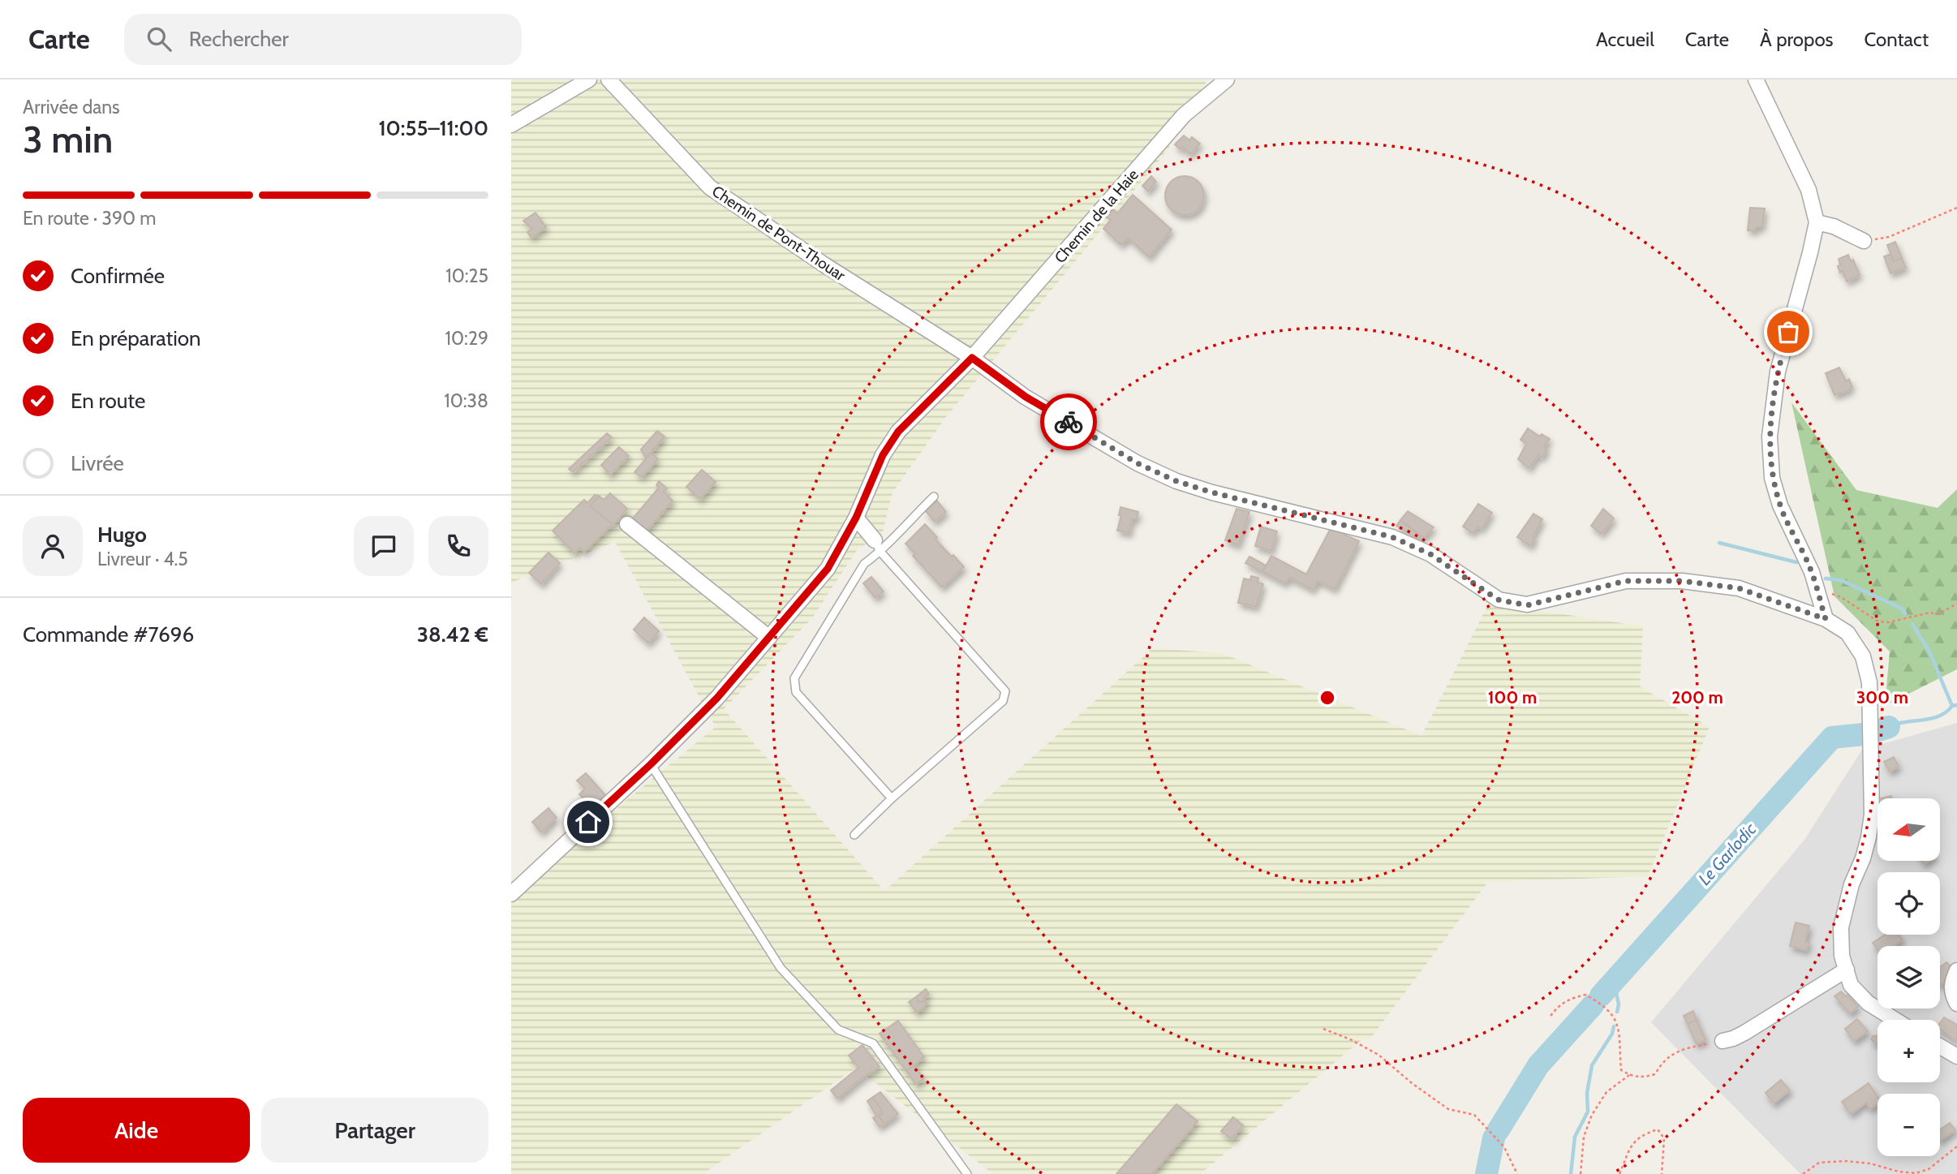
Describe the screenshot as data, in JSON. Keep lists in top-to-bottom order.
{
  "streets": {
    "street": ["Chemin de la Haie", "Chemin de Pont-Thouar"]
  },
  "crossings": [
    ["Chemin de la Haie", "Chemin de Pont-Thouar"]
  ],
  "water": ["Le Garlodic"],
  "north": "left",
  "page": {
    "header": "Carte",
    "search": "Rechercher",
    "nav": [
      "Accueil",
      "Carte",
      "À propos",
      "Contact"
    ],
    "heading": ["3 min", "Arrivée dans", "10:55–11:00"],
    "panel": [
      "Hugo",
      "Livreur · 4.5",
      "Commande #7696",
      "38.42 €"
    ],
    "bar": "En route · 390 m",
    "list": [
      ["Confirmée", "10:25"],
      ["En préparation", "10:29"],
      ["En route", "10:38"],
      "Livrée"
    ],
    "map_buttons": ["+", "−"],
    "buttons": ["Aide", "Partager"]
  },
  "rings": ["100 m", "200 m", "300 m"]
}
